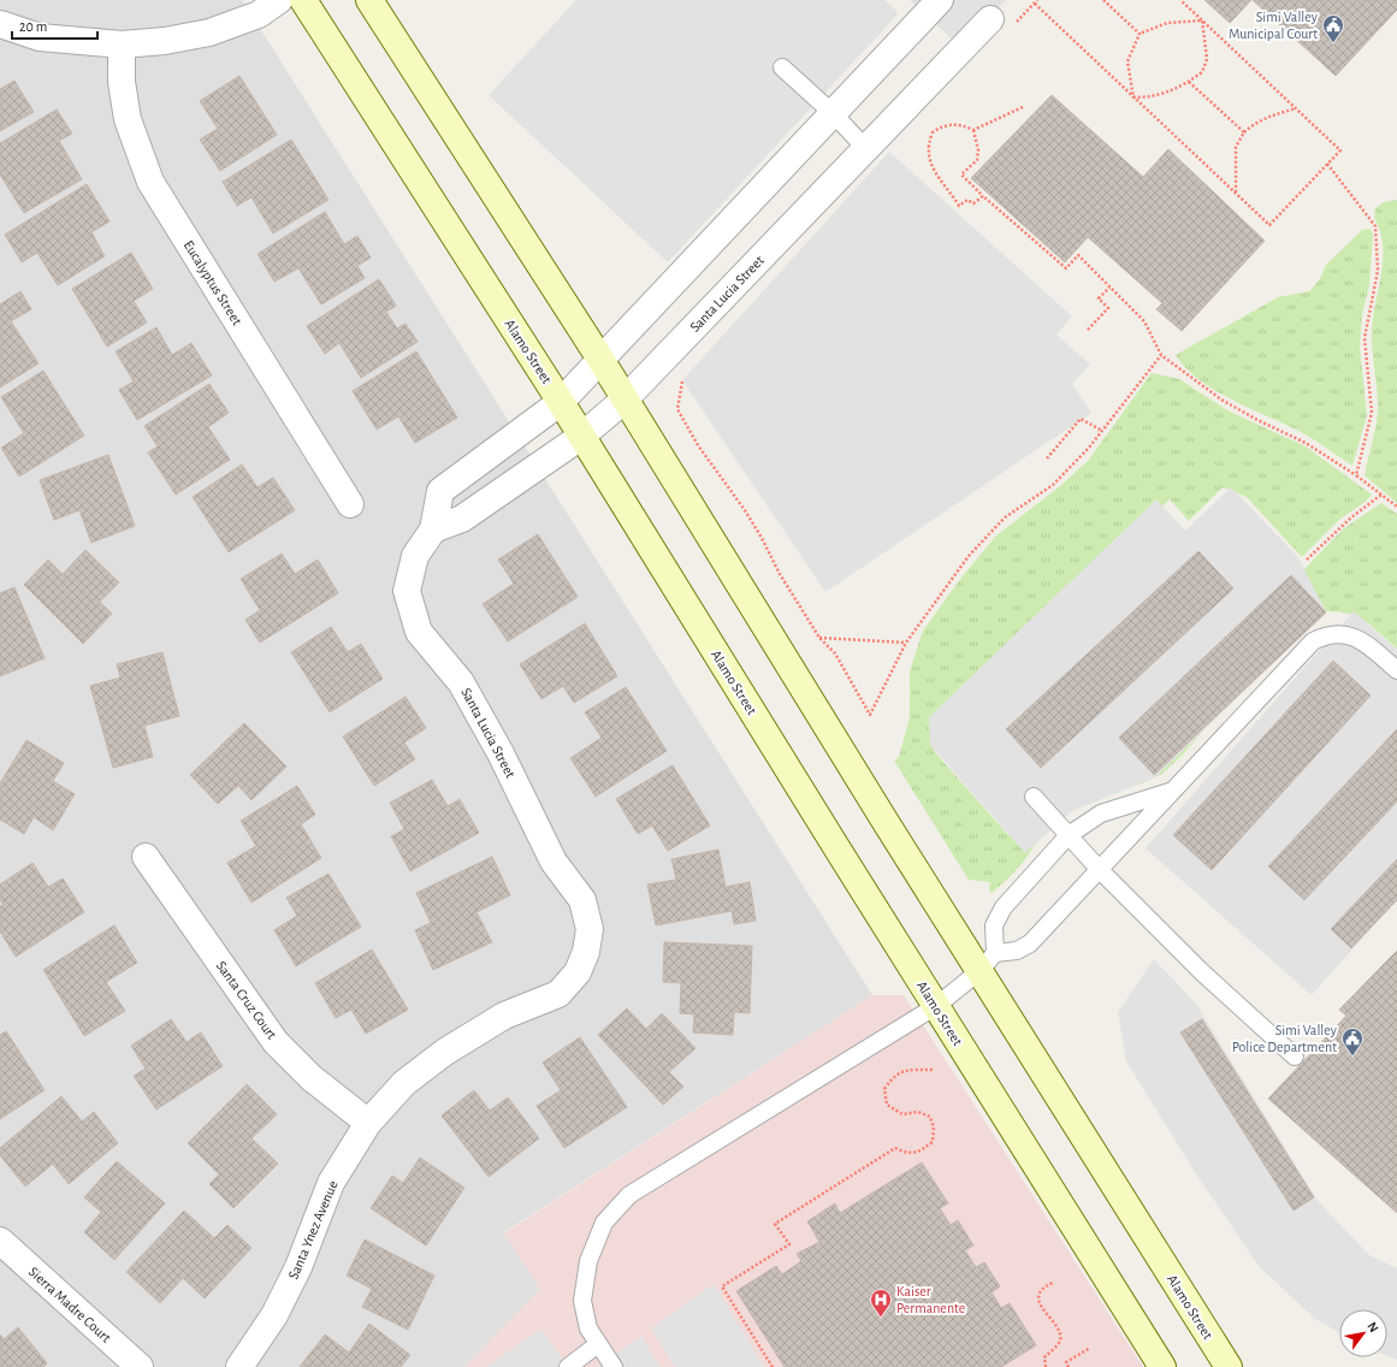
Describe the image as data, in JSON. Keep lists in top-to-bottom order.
{
  "streets": {
    "main road": ["Alamo Street"],
    "street": [
      "Eucalyptus Street",
      "Santa Lucia Street",
      "Santa Cruz Court",
      "Santa Ynez Avenue",
      "Sierra Madre Court"
    ]
  },
  "crossings": [
    ["Santa Lucia Street", "Alamo Street"],
    ["Santa Lucia Street", "Santa Ynez Avenue"],
    ["Santa Cruz Court", "Santa Ynez Avenue"]
  ],
  "places": {
    "public building": ["Simi Valley Municipal Court", "Simi Valley Police Department"],
    "hospital": ["Kaiser Permanente"]
  },
  "scale_bar": "20 m",
  "north": "top right"
}
